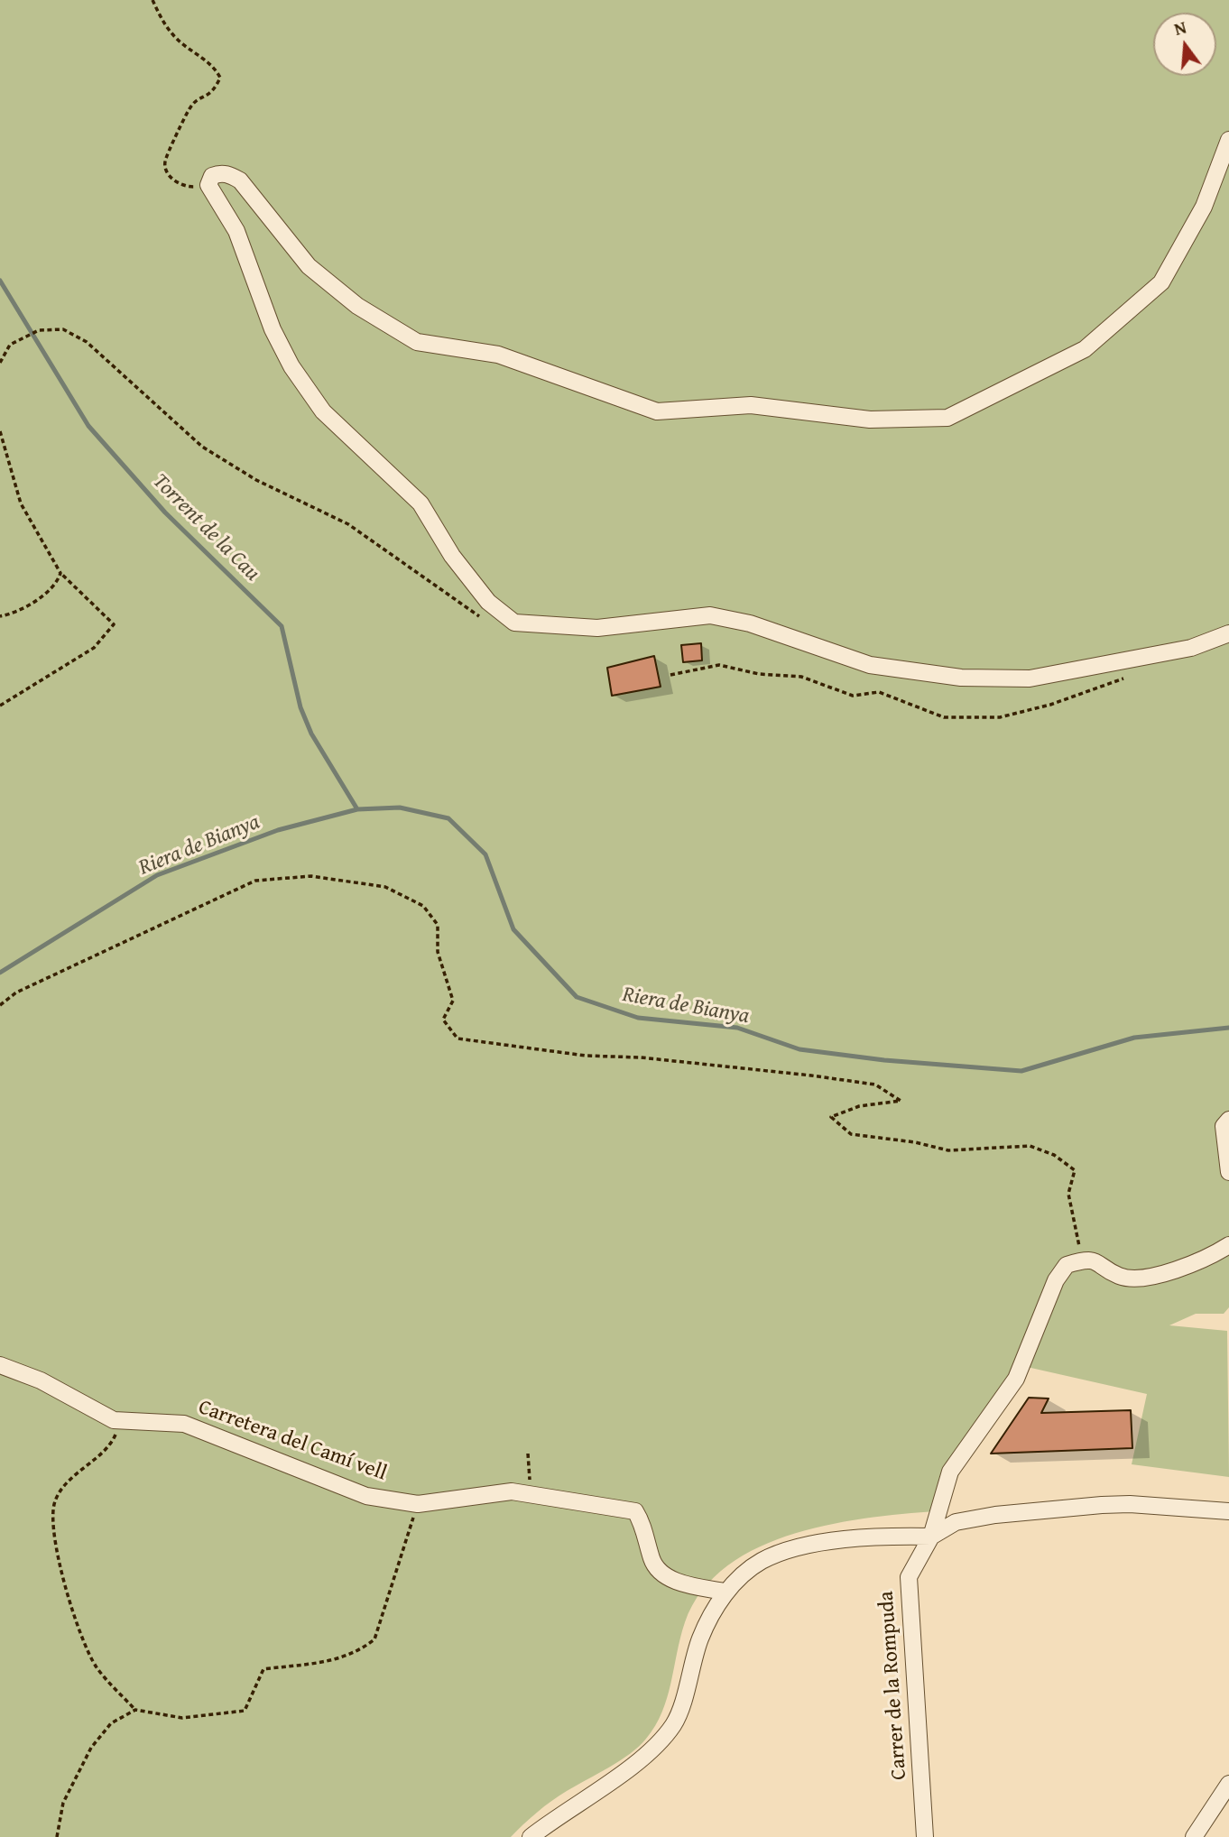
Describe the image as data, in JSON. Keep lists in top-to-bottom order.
{
  "streets": {
    "street": ["Carretera del Camí vell", "Carrer de la Rompuda"]
  },
  "water": ["Torrent de la Cau", "Riera de Bianya"],
  "north": "top"
}
